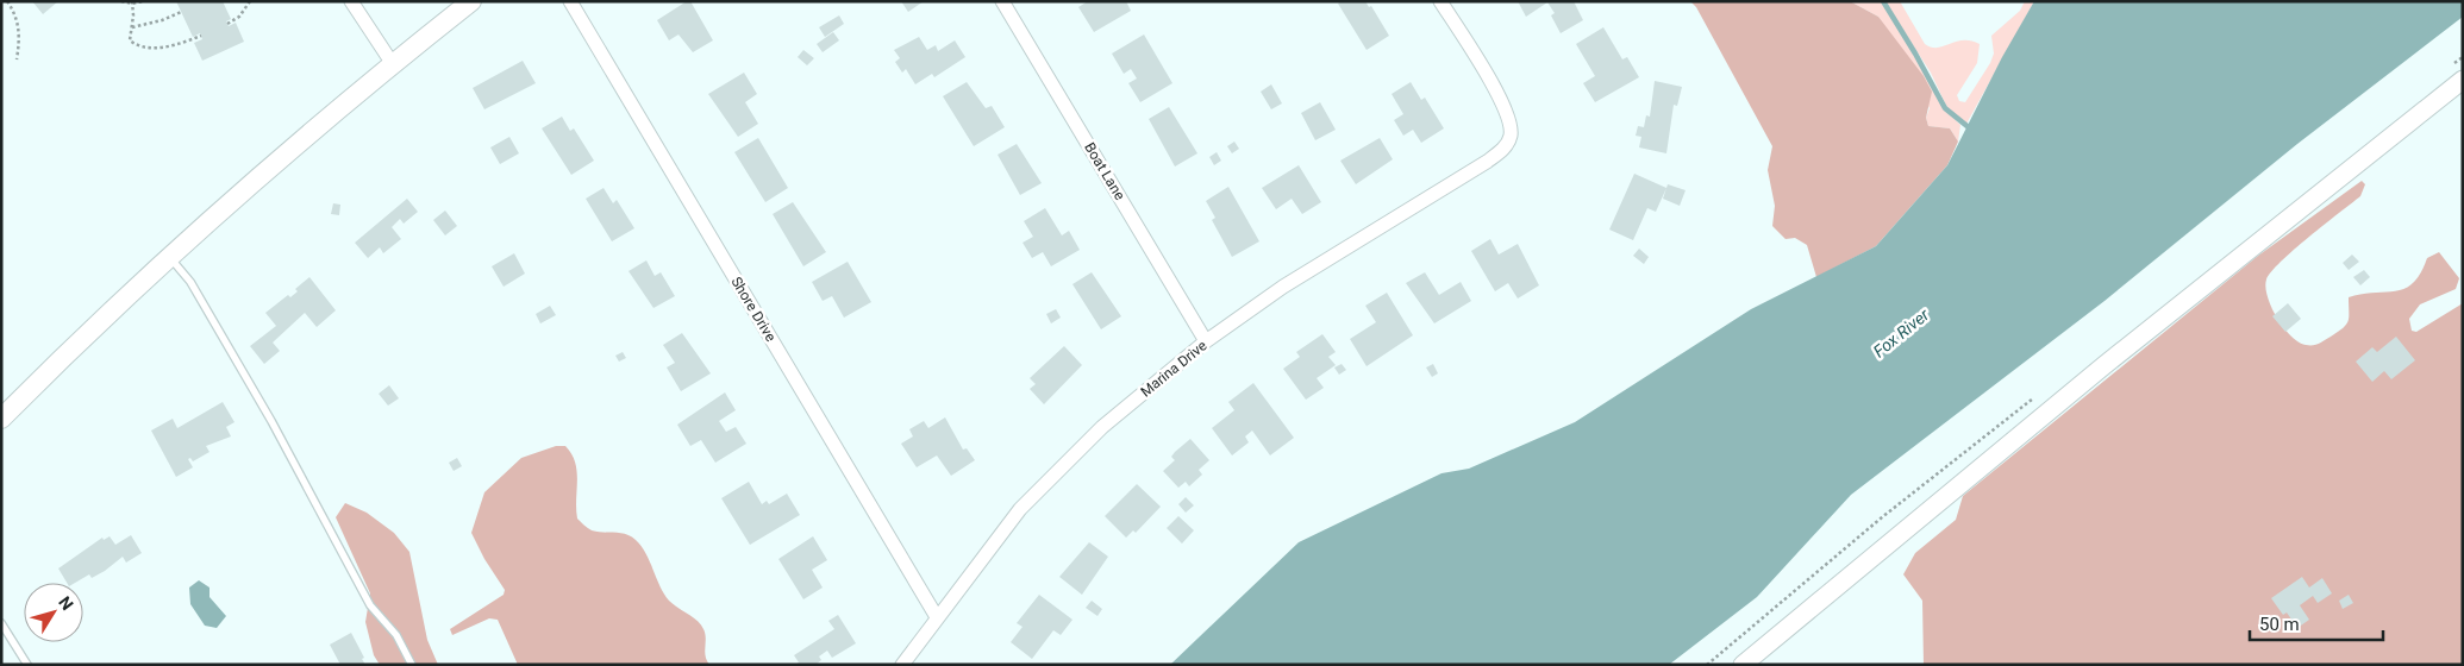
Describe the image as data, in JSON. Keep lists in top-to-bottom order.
{
  "streets": {
    "street": ["Boat Lane", "Shore Drive", "Marina Drive"]
  },
  "crossings": [
    ["Boat Lane", "Marina Drive"],
    ["Shore Drive", "Marina Drive"]
  ],
  "water": ["Fox River"],
  "scale_bar": "50 m",
  "north": "top right"
}
